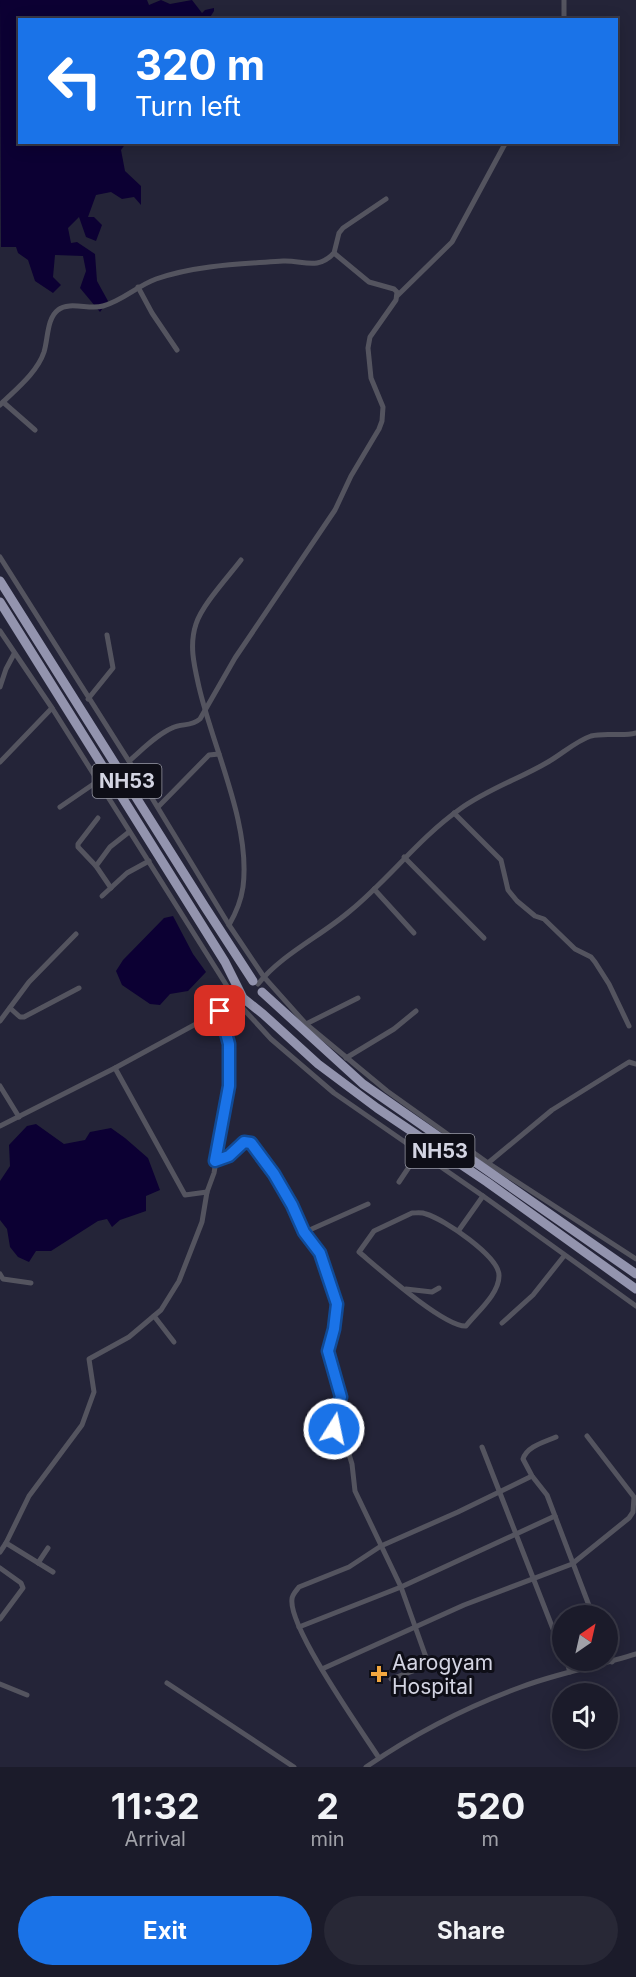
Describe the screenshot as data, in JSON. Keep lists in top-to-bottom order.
{
  "streets": {
    "highway": ["NH53"]
  },
  "places": {
    "health": ["Aarogyam Hospital"]
  },
  "north": "top right",
  "page": {
    "turn": ["320 m", "Turn left"],
    "eta": [
      "11:32",
      "Arrival",
      "2",
      "min",
      "520",
      "m"
    ],
    "buttons": ["Exit", "Share"]
  }
}
